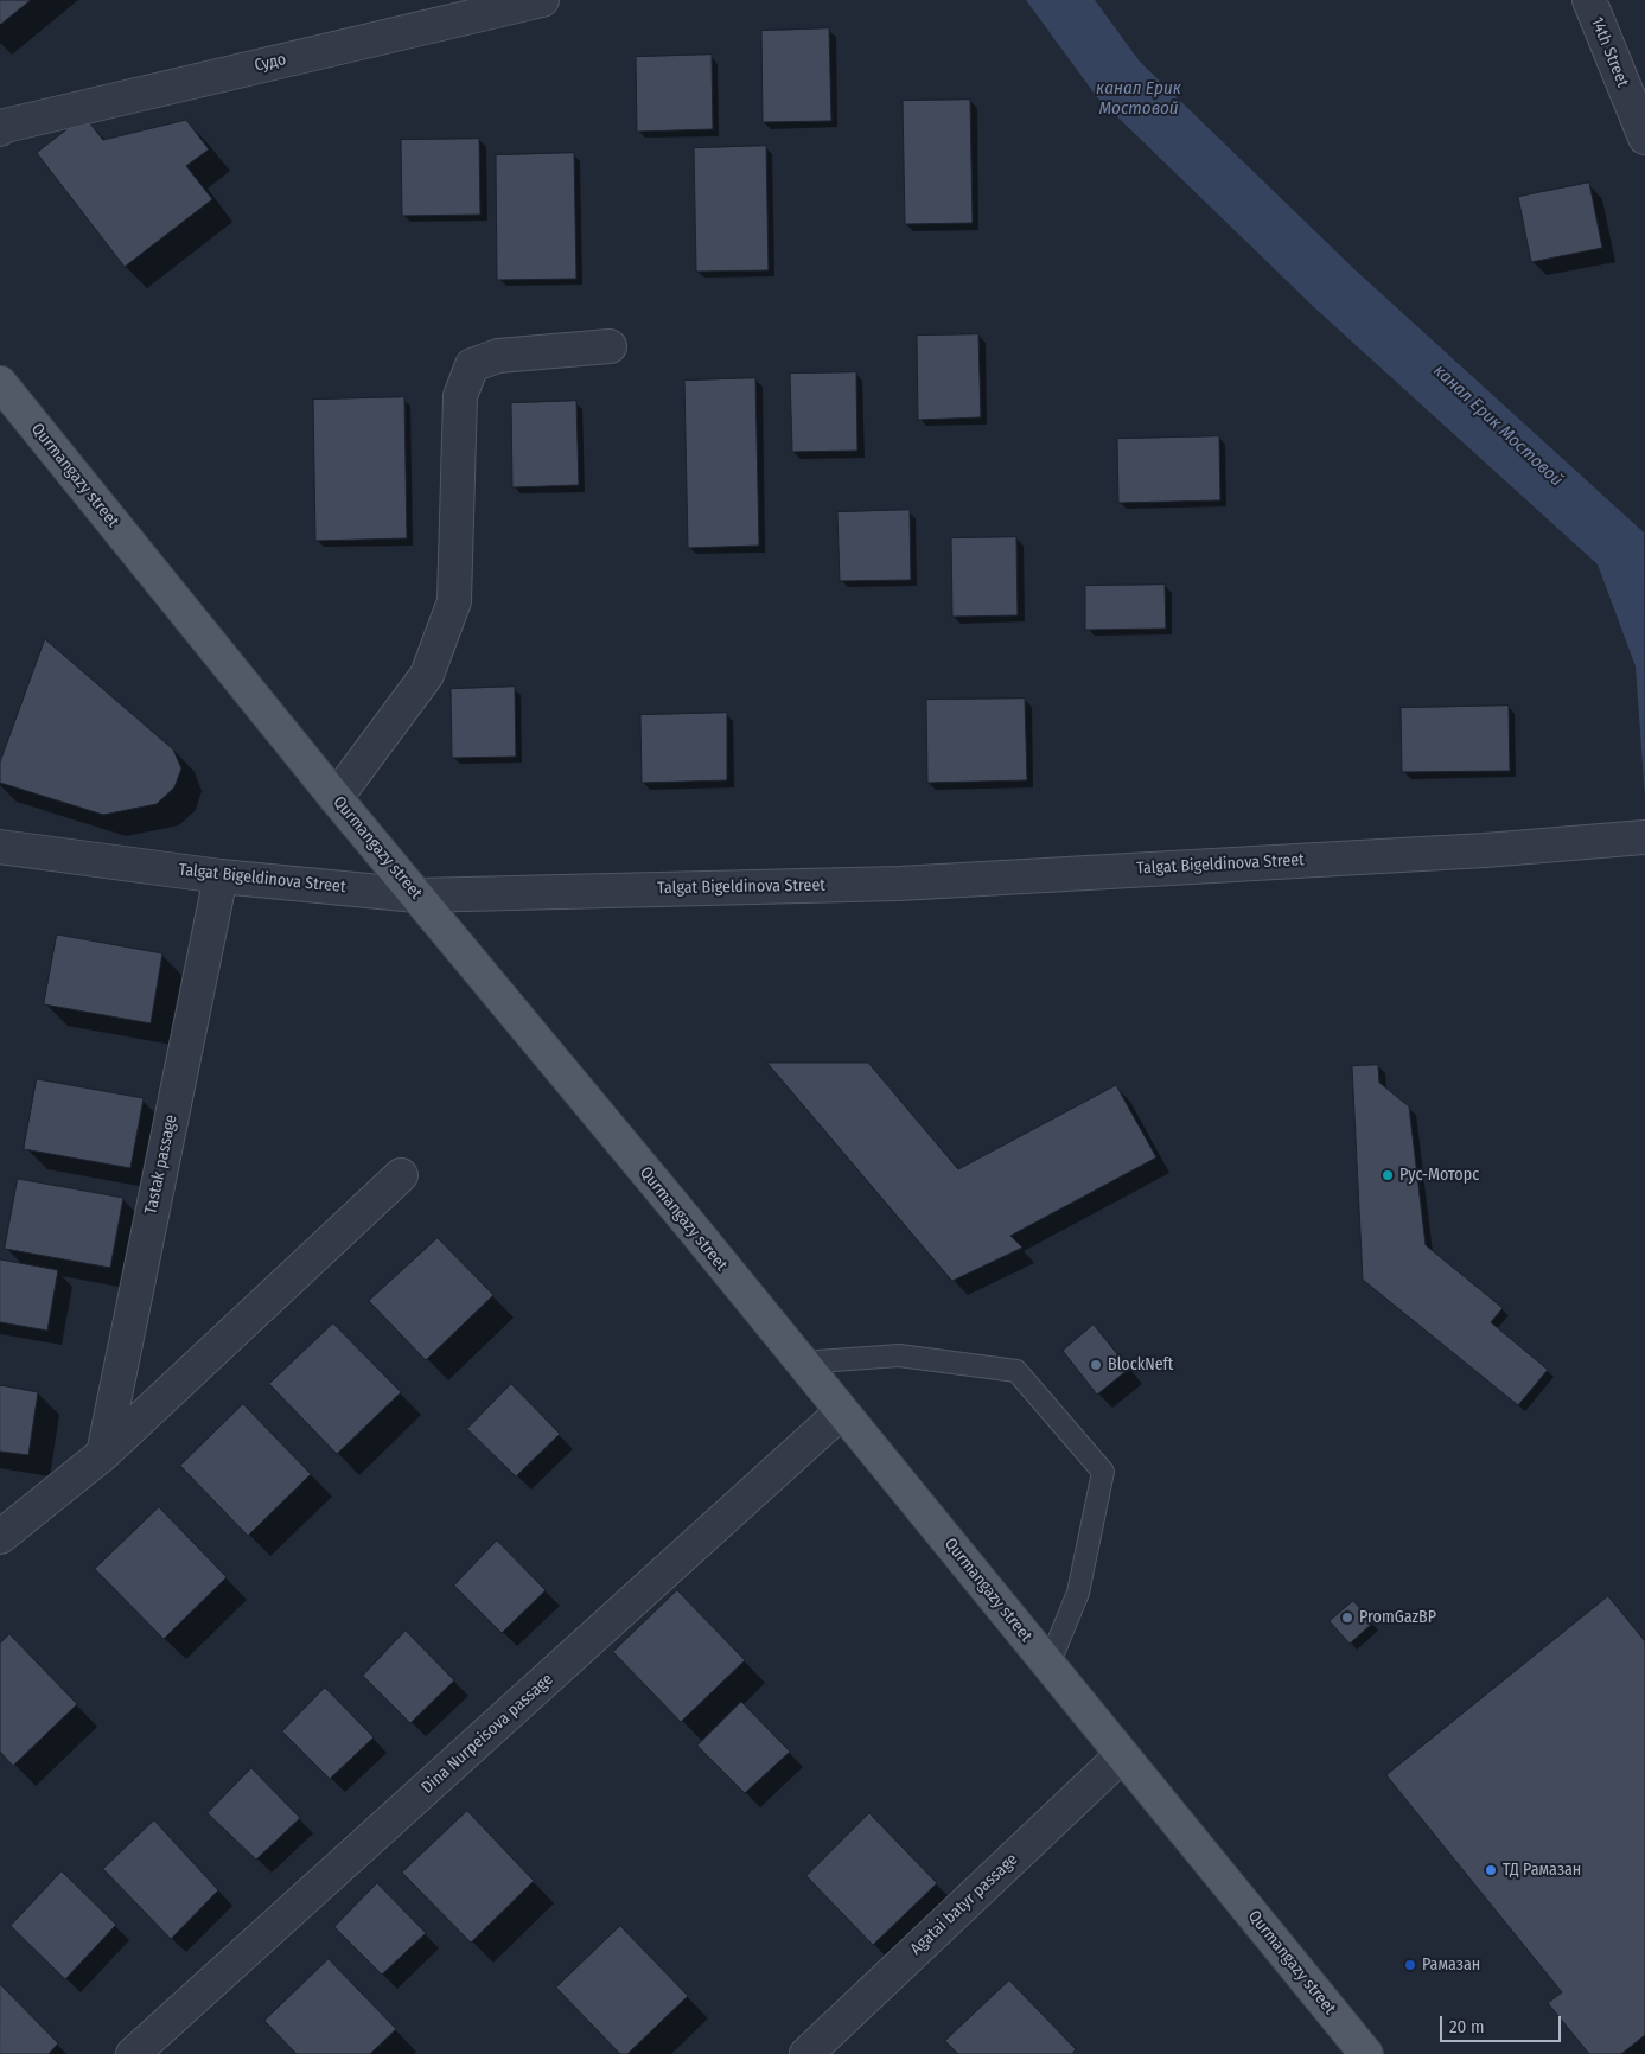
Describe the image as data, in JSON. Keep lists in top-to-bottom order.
{
  "streets": {
    "main road": ["Qurmangazy street"],
    "street": [
      "14th Street",
      "Судо",
      "Talgat Bigeldinova Street",
      "Tastak passage",
      "Dina Nurpeisova passage",
      "Agatai batyr passage"
    ]
  },
  "crossings": [
    ["Qurmangazy street", "Talgat Bigeldinova Street"],
    ["Qurmangazy street", "Dina Nurpeisova passage"],
    ["Qurmangazy street", "Agatai batyr passage"],
    ["Talgat Bigeldinova Street", "Tastak passage"]
  ],
  "water": ["канал Ерик Мостовой"],
  "places": [
    "Рус-Моторс",
    "BlockNeft",
    "PromGazBP",
    "ТД Рамазан",
    "Рамазан"
  ],
  "scale_bar": "20 m"
}
